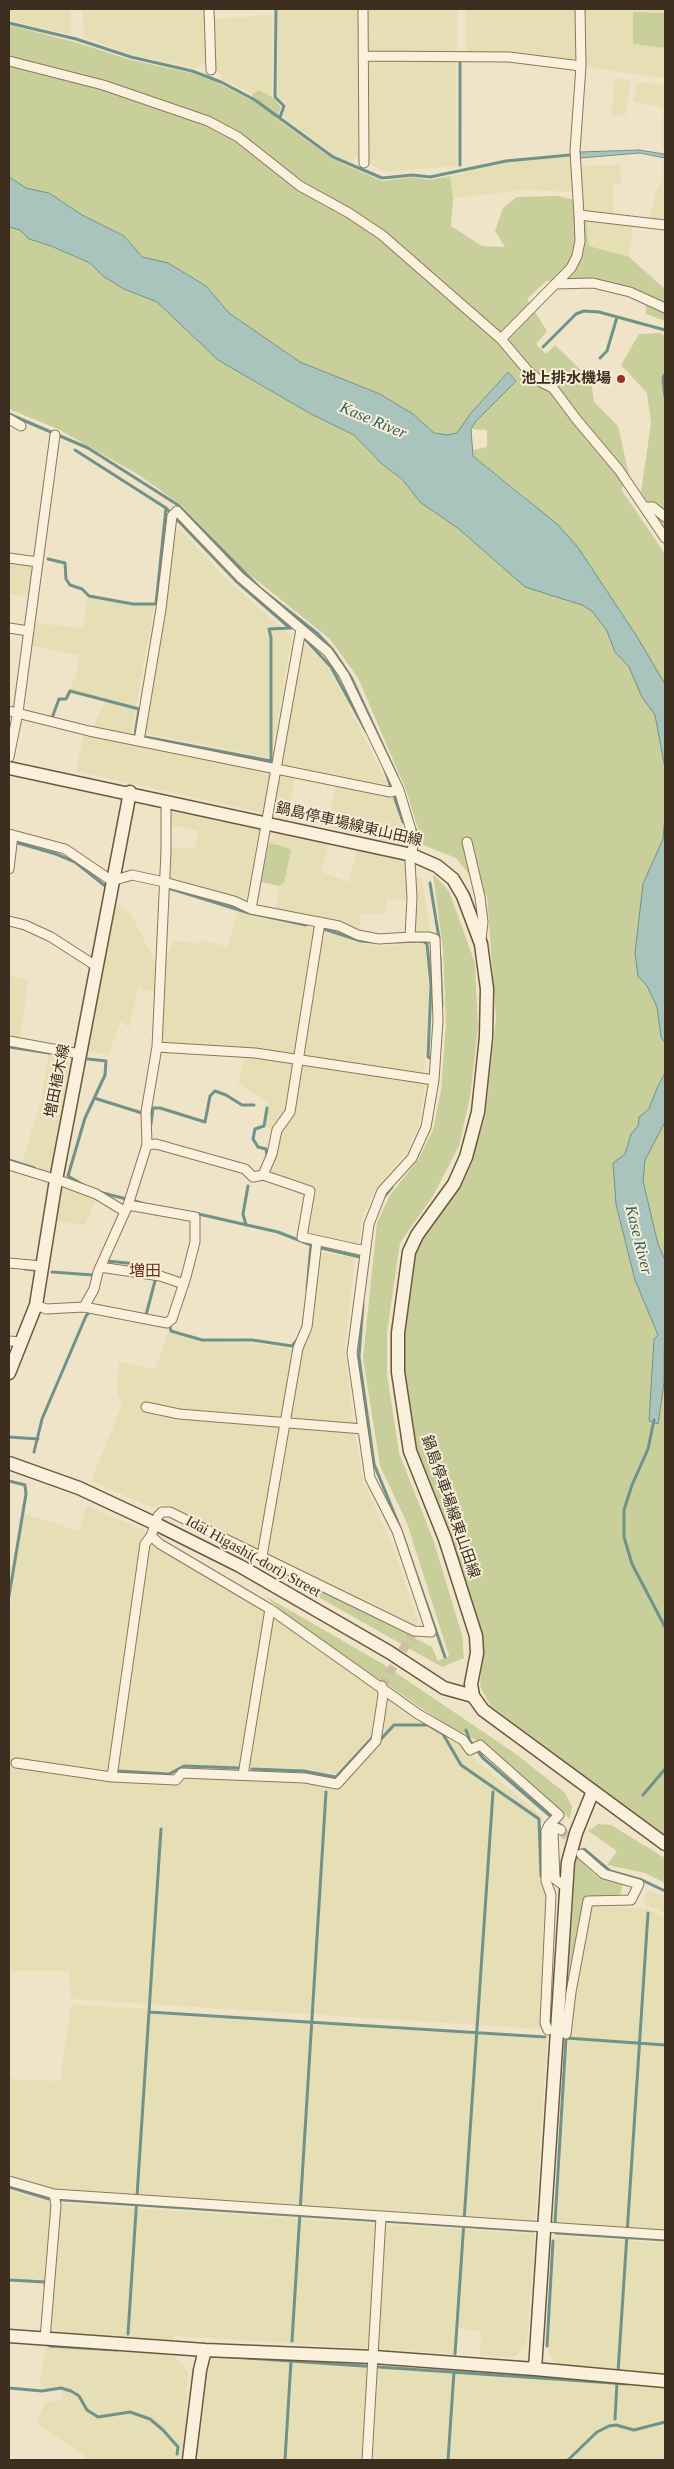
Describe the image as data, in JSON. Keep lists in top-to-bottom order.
{
  "streets": {
    "street": ["鍋島停車場線東山田線", "増田植木線", "Idai Higashi(-dori) Street"]
  },
  "crossings": [
    ["鍋島停車場線東山田線", "増田植木線"],
    ["鍋島停車場線東山田線", "Idai Higashi(-dori) Street"]
  ],
  "districts": ["増田"],
  "water": ["Kase River"],
  "places": ["池上排水機場"]
}
